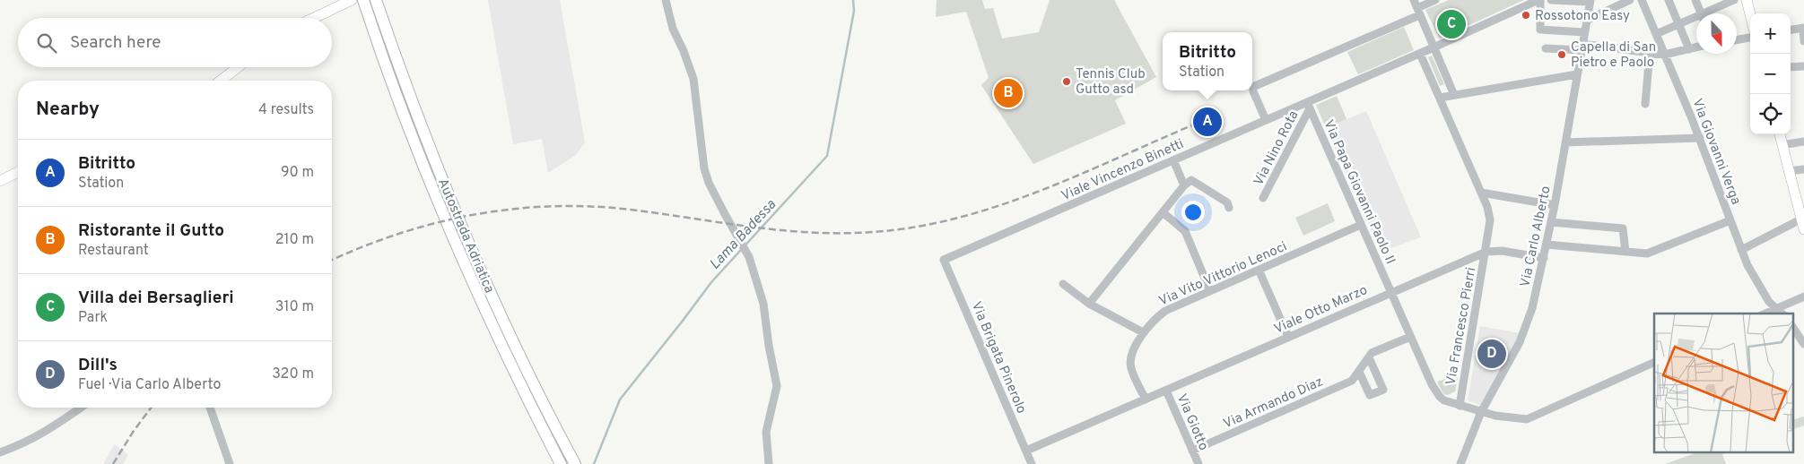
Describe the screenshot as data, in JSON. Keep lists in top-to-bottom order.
{
  "streets": {
    "highway": ["Autostrada Adriatica"],
    "street": [
      "Via Nino Rota",
      "Via Giovanni Verga",
      "Viale Vincenzo Binetti",
      "Via Papa Giovanni Paolo II",
      "Via Carlo Alberto",
      "Via Vito Vittorio Lenoci",
      "Viale Otto Marzo",
      "Via Francesco Pierri",
      "Via Brigata Pinerolo",
      "Via Armando Diaz",
      "Via Giotto"
    ]
  },
  "crossings": [
    ["Via Nino Rota", "Viale Vincenzo Binetti"],
    ["Via Nino Rota", "Via Papa Giovanni Paolo II"],
    ["Viale Vincenzo Binetti", "Via Papa Giovanni Paolo II"],
    ["Viale Vincenzo Binetti", "Via Francesco Pierri"],
    ["Viale Vincenzo Binetti", "Via Brigata Pinerolo"],
    ["Via Papa Giovanni Paolo II", "Via Carlo Alberto"],
    ["Via Papa Giovanni Paolo II", "Via Vito Vittorio Lenoci"],
    ["Via Papa Giovanni Paolo II", "Viale Otto Marzo"],
    ["Via Papa Giovanni Paolo II", "Via Francesco Pierri"],
    ["Via Papa Giovanni Paolo II", "Via Armando Diaz"],
    ["Via Vito Vittorio Lenoci", "Viale Otto Marzo"],
    ["Viale Otto Marzo", "Via Francesco Pierri"],
    ["Viale Otto Marzo", "Via Brigata Pinerolo"],
    ["Viale Otto Marzo", "Via Giotto"],
    ["Via Armando Diaz", "Via Giotto"]
  ],
  "water": ["Lama Badessa"],
  "places": ["Rossotono Easy", "Capella di San Pietro e Paolo", "Tennis Club Gutto asd"],
  "north": "bottom",
  "page": {
    "pins": [
      "C",
      "B",
      "A",
      "D"
    ],
    "map_buttons": ["+", "−"],
    "search": "Search here",
    "popup": ["Bitritto", "Station"],
    "heading": ["Nearby", "4 results"],
    "list": [
      {
        "mark": "A",
        "name": "Bitritto",
        "note": "Station",
        "value": "90 m"
      },
      {
        "mark": "B",
        "name": "Ristorante il Gutto",
        "note": "Restaurant",
        "value": "210 m"
      },
      {
        "mark": "C",
        "name": "Villa dei Bersaglieri",
        "note": "Park",
        "value": "310 m"
      },
      {
        "mark": "D",
        "name": "Dill's",
        "note": "Fuel · Via Carlo Alberto",
        "value": "320 m"
      }
    ]
  }
}
